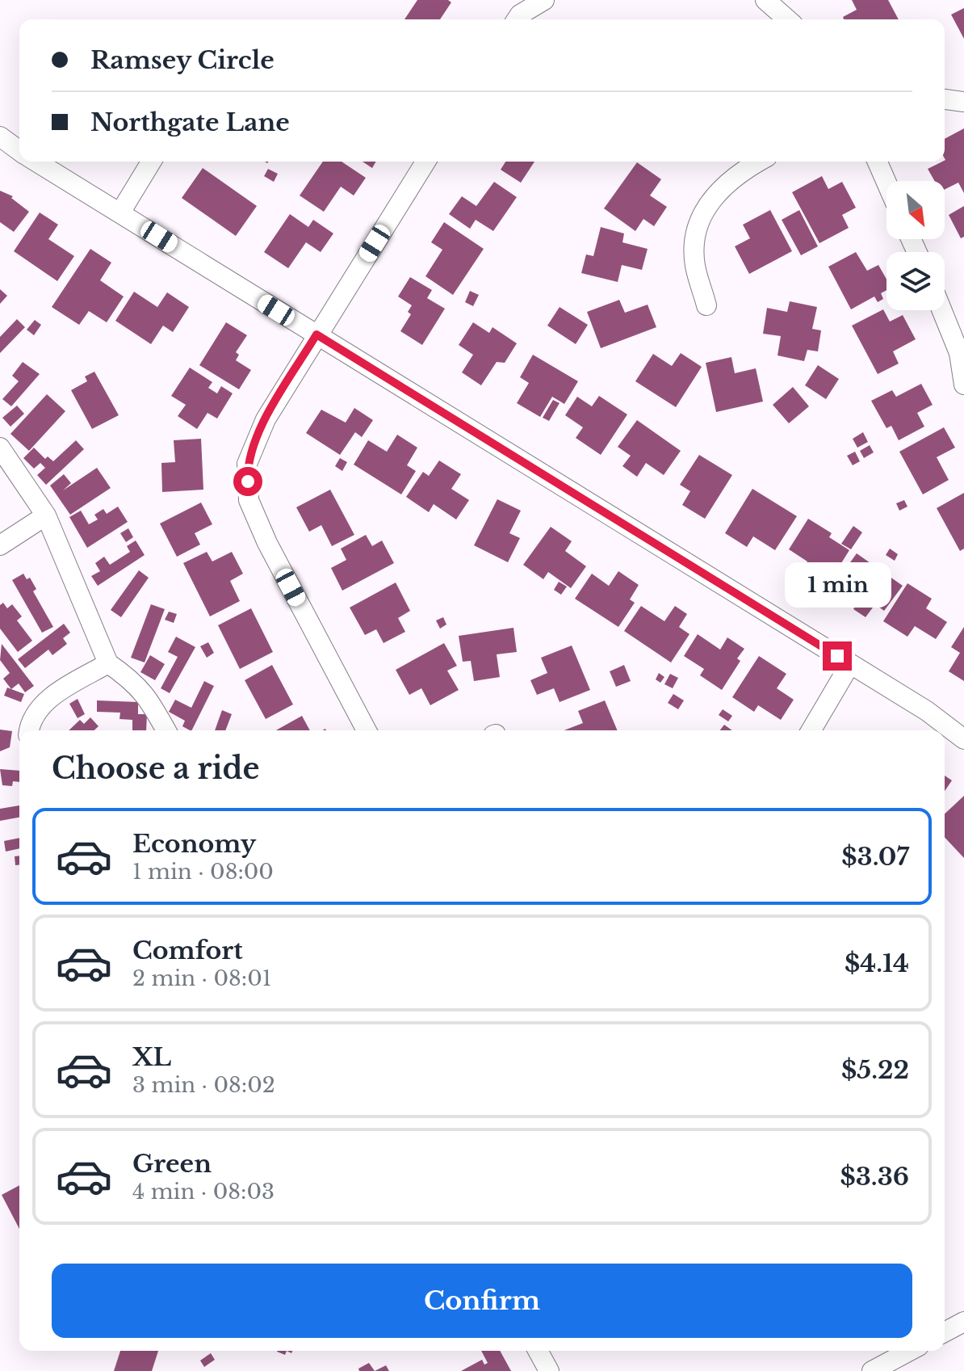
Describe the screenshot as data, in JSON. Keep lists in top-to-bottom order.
{
  "north": "bottom right",
  "page": {
    "banner": ["Ramsey Circle", "Northgate Lane"],
    "bubble": "1 min",
    "heading": "Choose a ride",
    "list": [
      {
        "name": "Economy",
        "note": "1 min · 08:00",
        "value": "$3.07"
      },
      {
        "name": "Comfort",
        "note": "2 min · 08:01",
        "value": "$4.14"
      },
      {
        "name": "XL",
        "note": "3 min · 08:02",
        "value": "$5.22"
      },
      {
        "name": "Green",
        "note": "4 min · 08:03",
        "value": "$3.36"
      }
    ],
    "buttons": "Confirm"
  }
}
